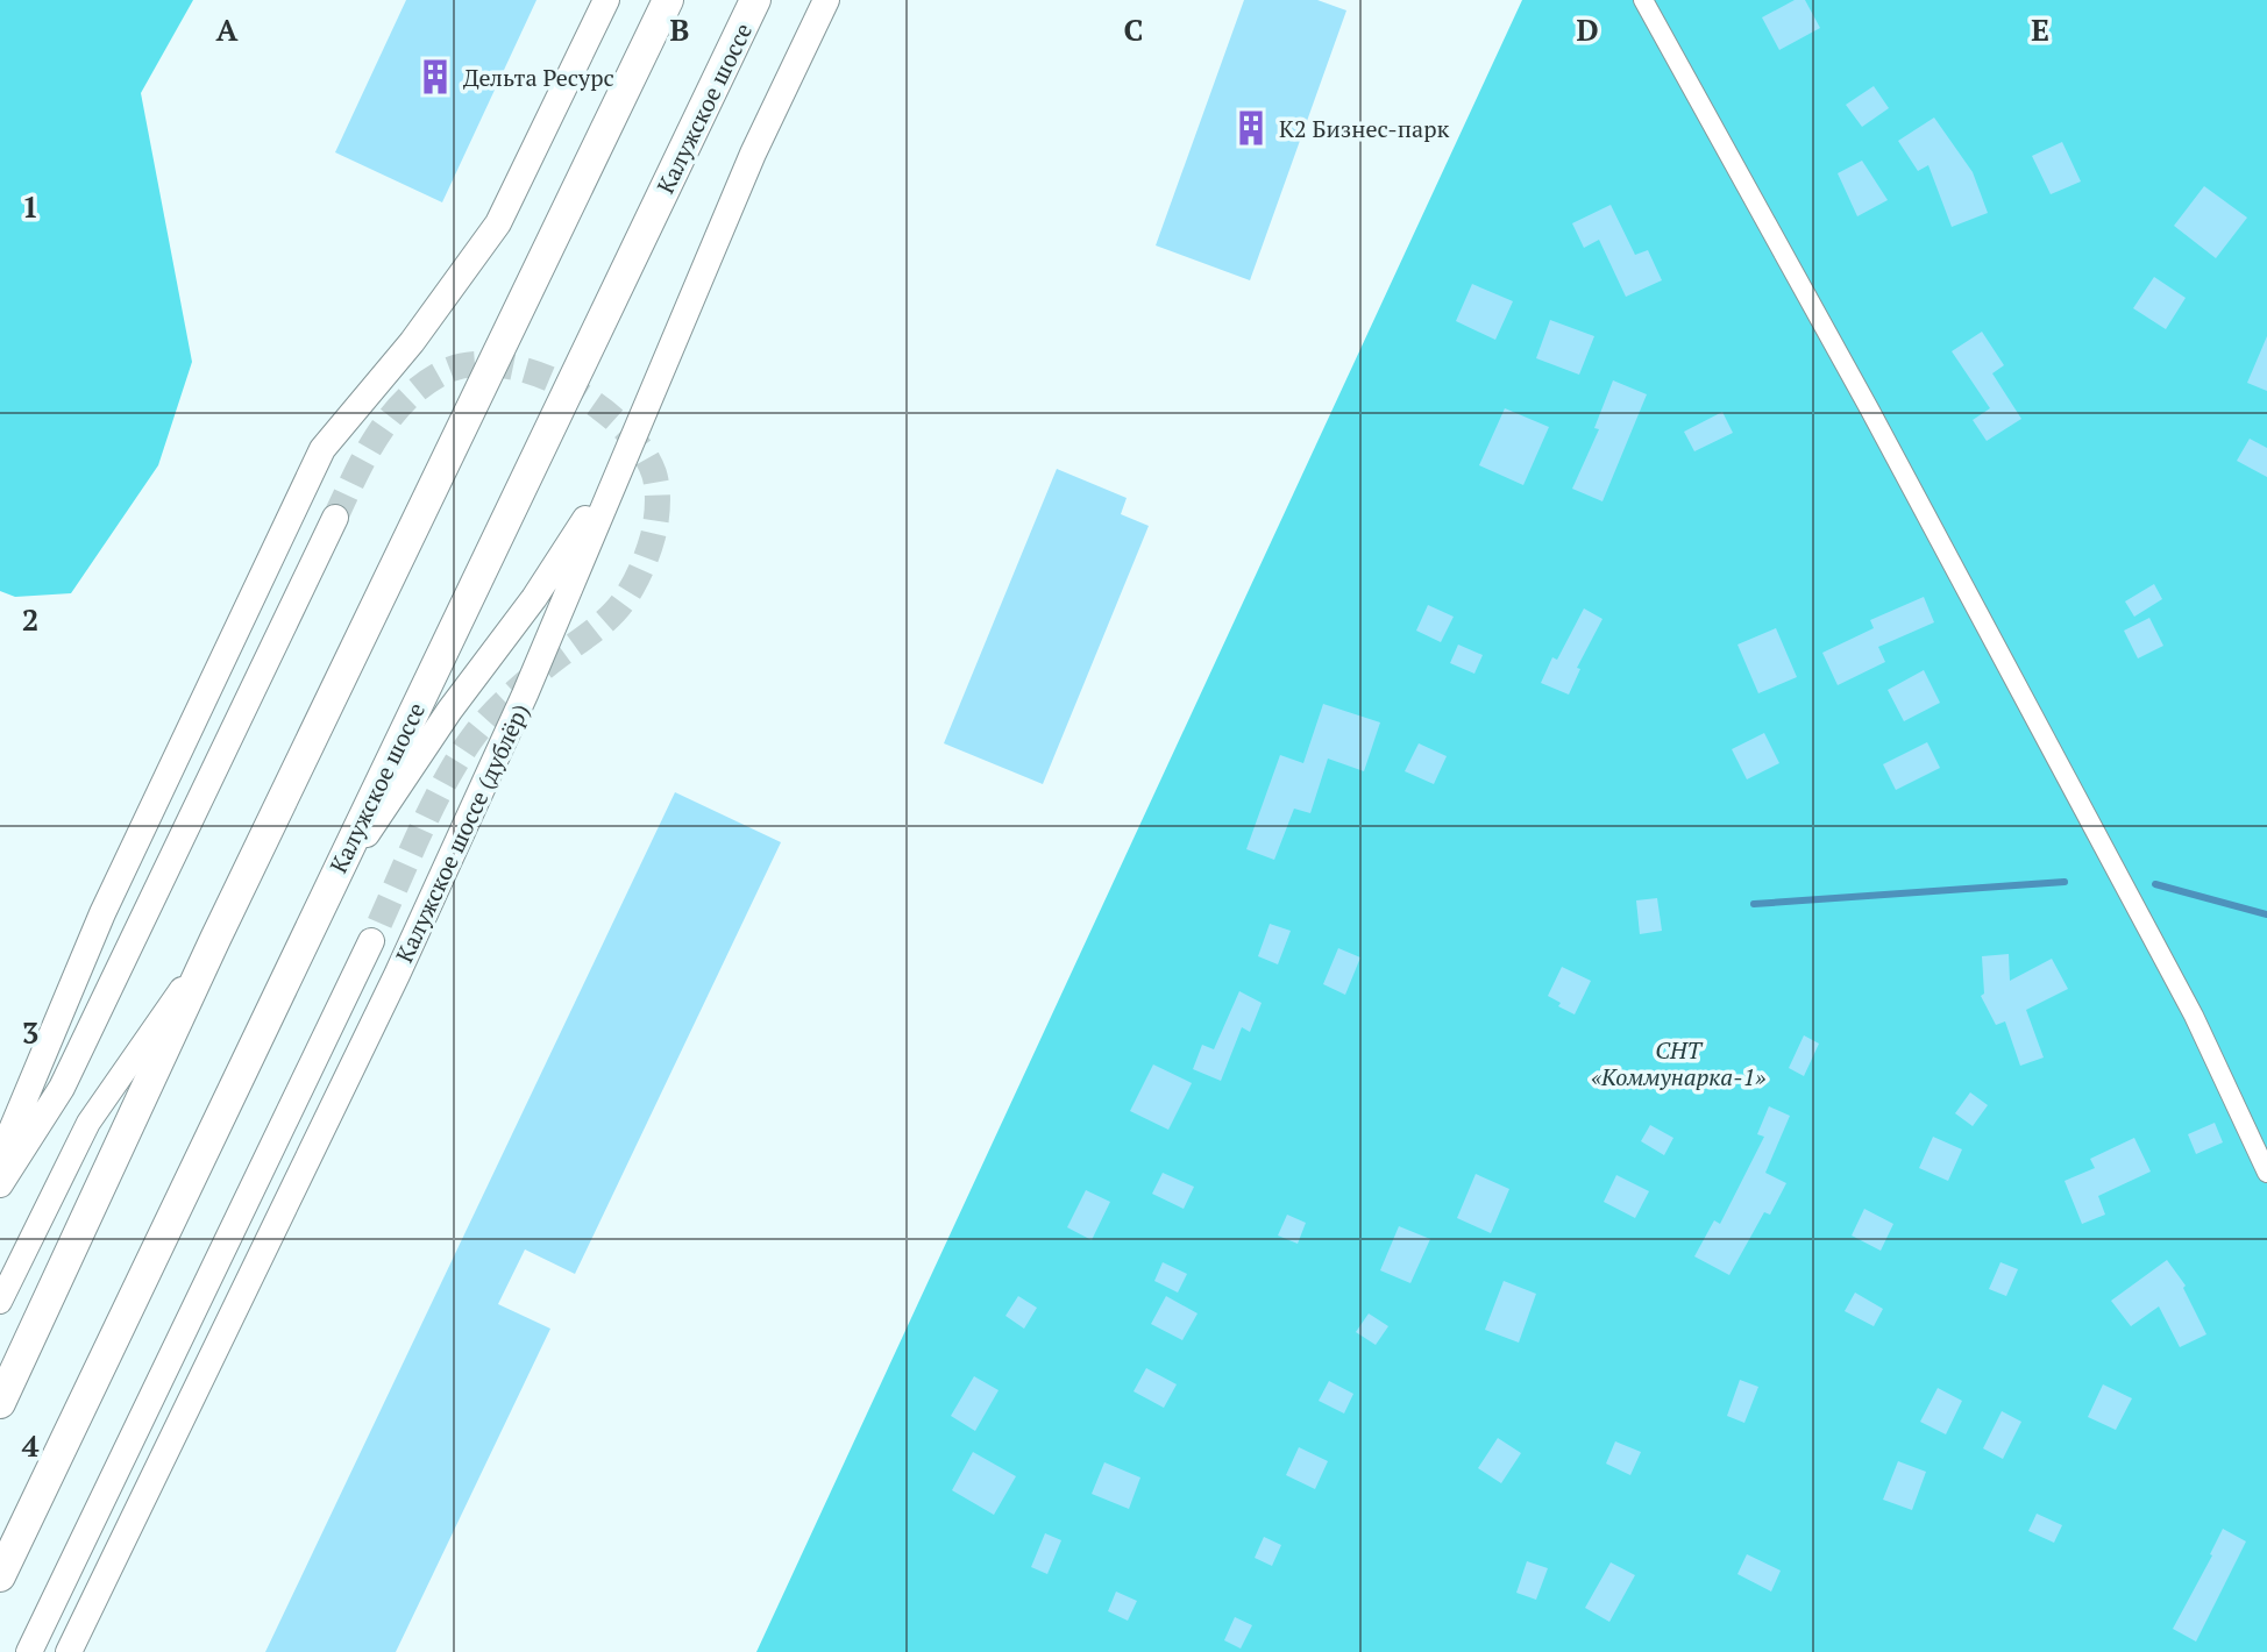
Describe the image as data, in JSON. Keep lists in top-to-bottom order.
{
  "streets": {
    "highway": ["Калужское шоссе"],
    "main road": ["Калужское шоссе (дублёр)"]
  },
  "parks": ["СНТ «Коммунарка-1»"],
  "places": {
    "building": ["Дельта Ресурс", "К2 Бизнес-парк"]
  },
  "grid": {
    "columns": [
      "A",
      "B",
      "C",
      "D",
      "E"
    ],
    "rows": [
      "1",
      "2",
      "3",
      "4"
    ]
  }
}
